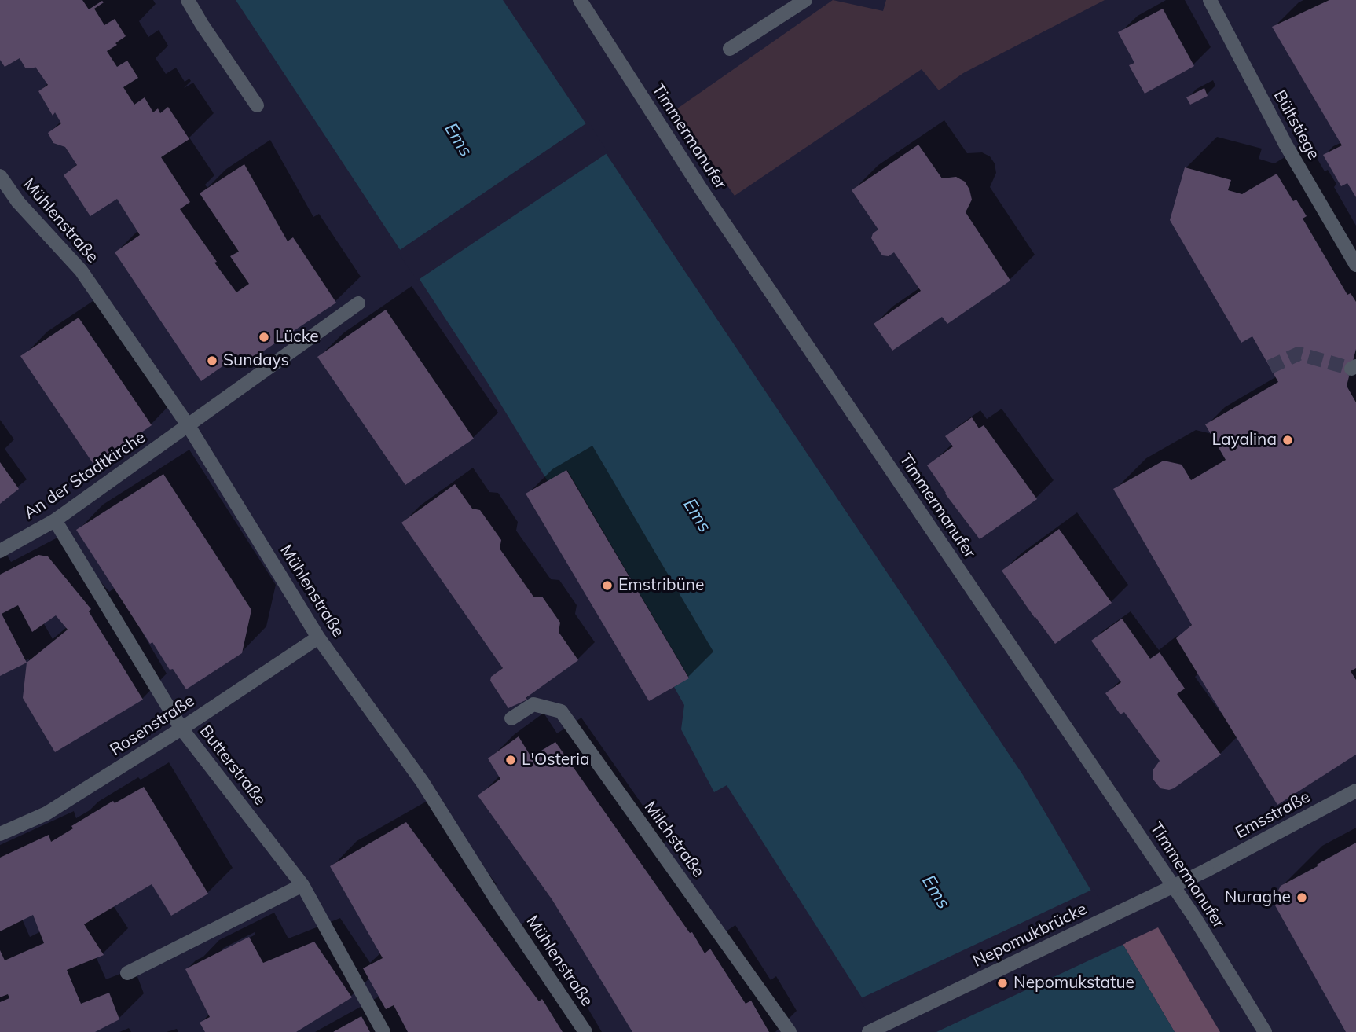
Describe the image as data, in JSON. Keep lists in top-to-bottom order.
{
  "streets": {
    "street": [
      "Bültstiege",
      "Timmermanufer",
      "Mühlenstraße",
      "An der Stadtkirche",
      "Rosenstraße",
      "Butterstraße",
      "Emsstraße",
      "Milchstraße",
      "Nepomukbrücke"
    ]
  },
  "crossings": [
    ["Mühlenstraße", "An der Stadtkirche"],
    ["Mühlenstraße", "Rosenstraße"],
    ["An der Stadtkirche", "Butterstraße"],
    ["Rosenstraße", "Butterstraße"],
    ["Emsstraße", "Nepomukbrücke"]
  ],
  "water": ["Ems"],
  "places": [
    "Lücke",
    "Sundays",
    "Layalina",
    "Emstribüne",
    "L'Osteria",
    "Nuraghe",
    "Nepomukstatue"
  ]
}
